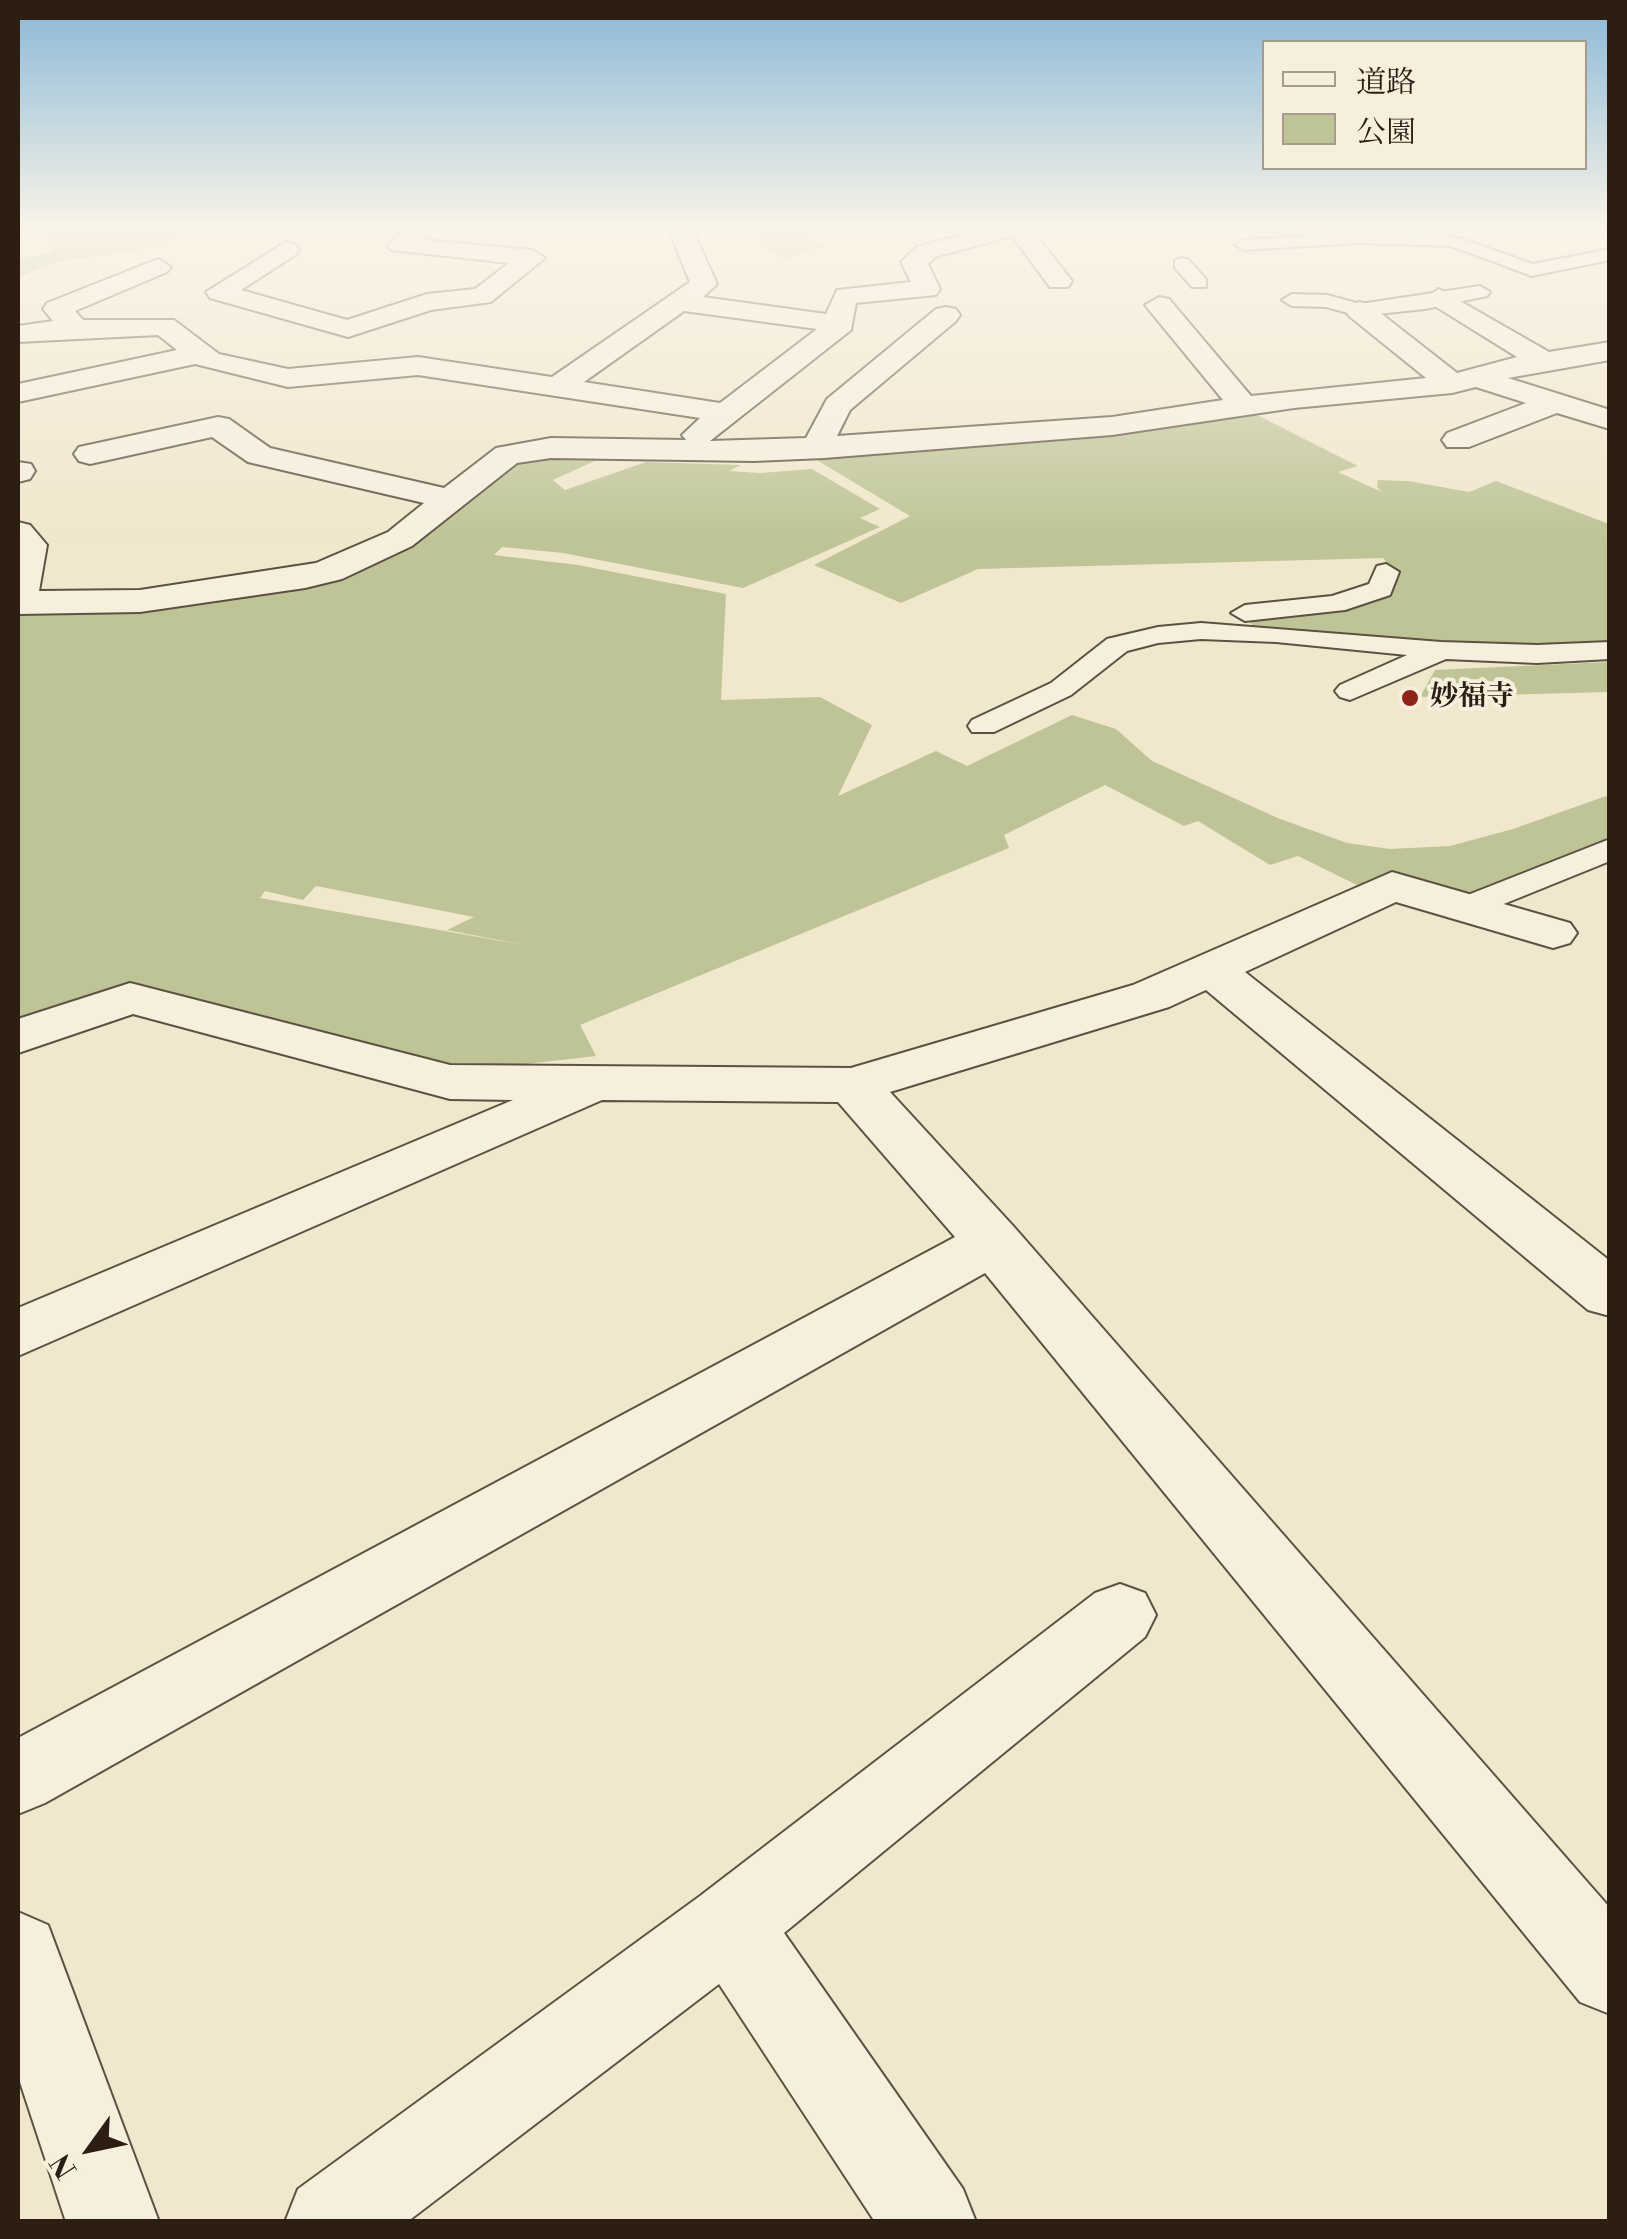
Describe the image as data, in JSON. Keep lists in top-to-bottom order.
{
  "places": ["妙福寺"],
  "legend": ["道路", "公園"],
  "north": "bottom left"
}
